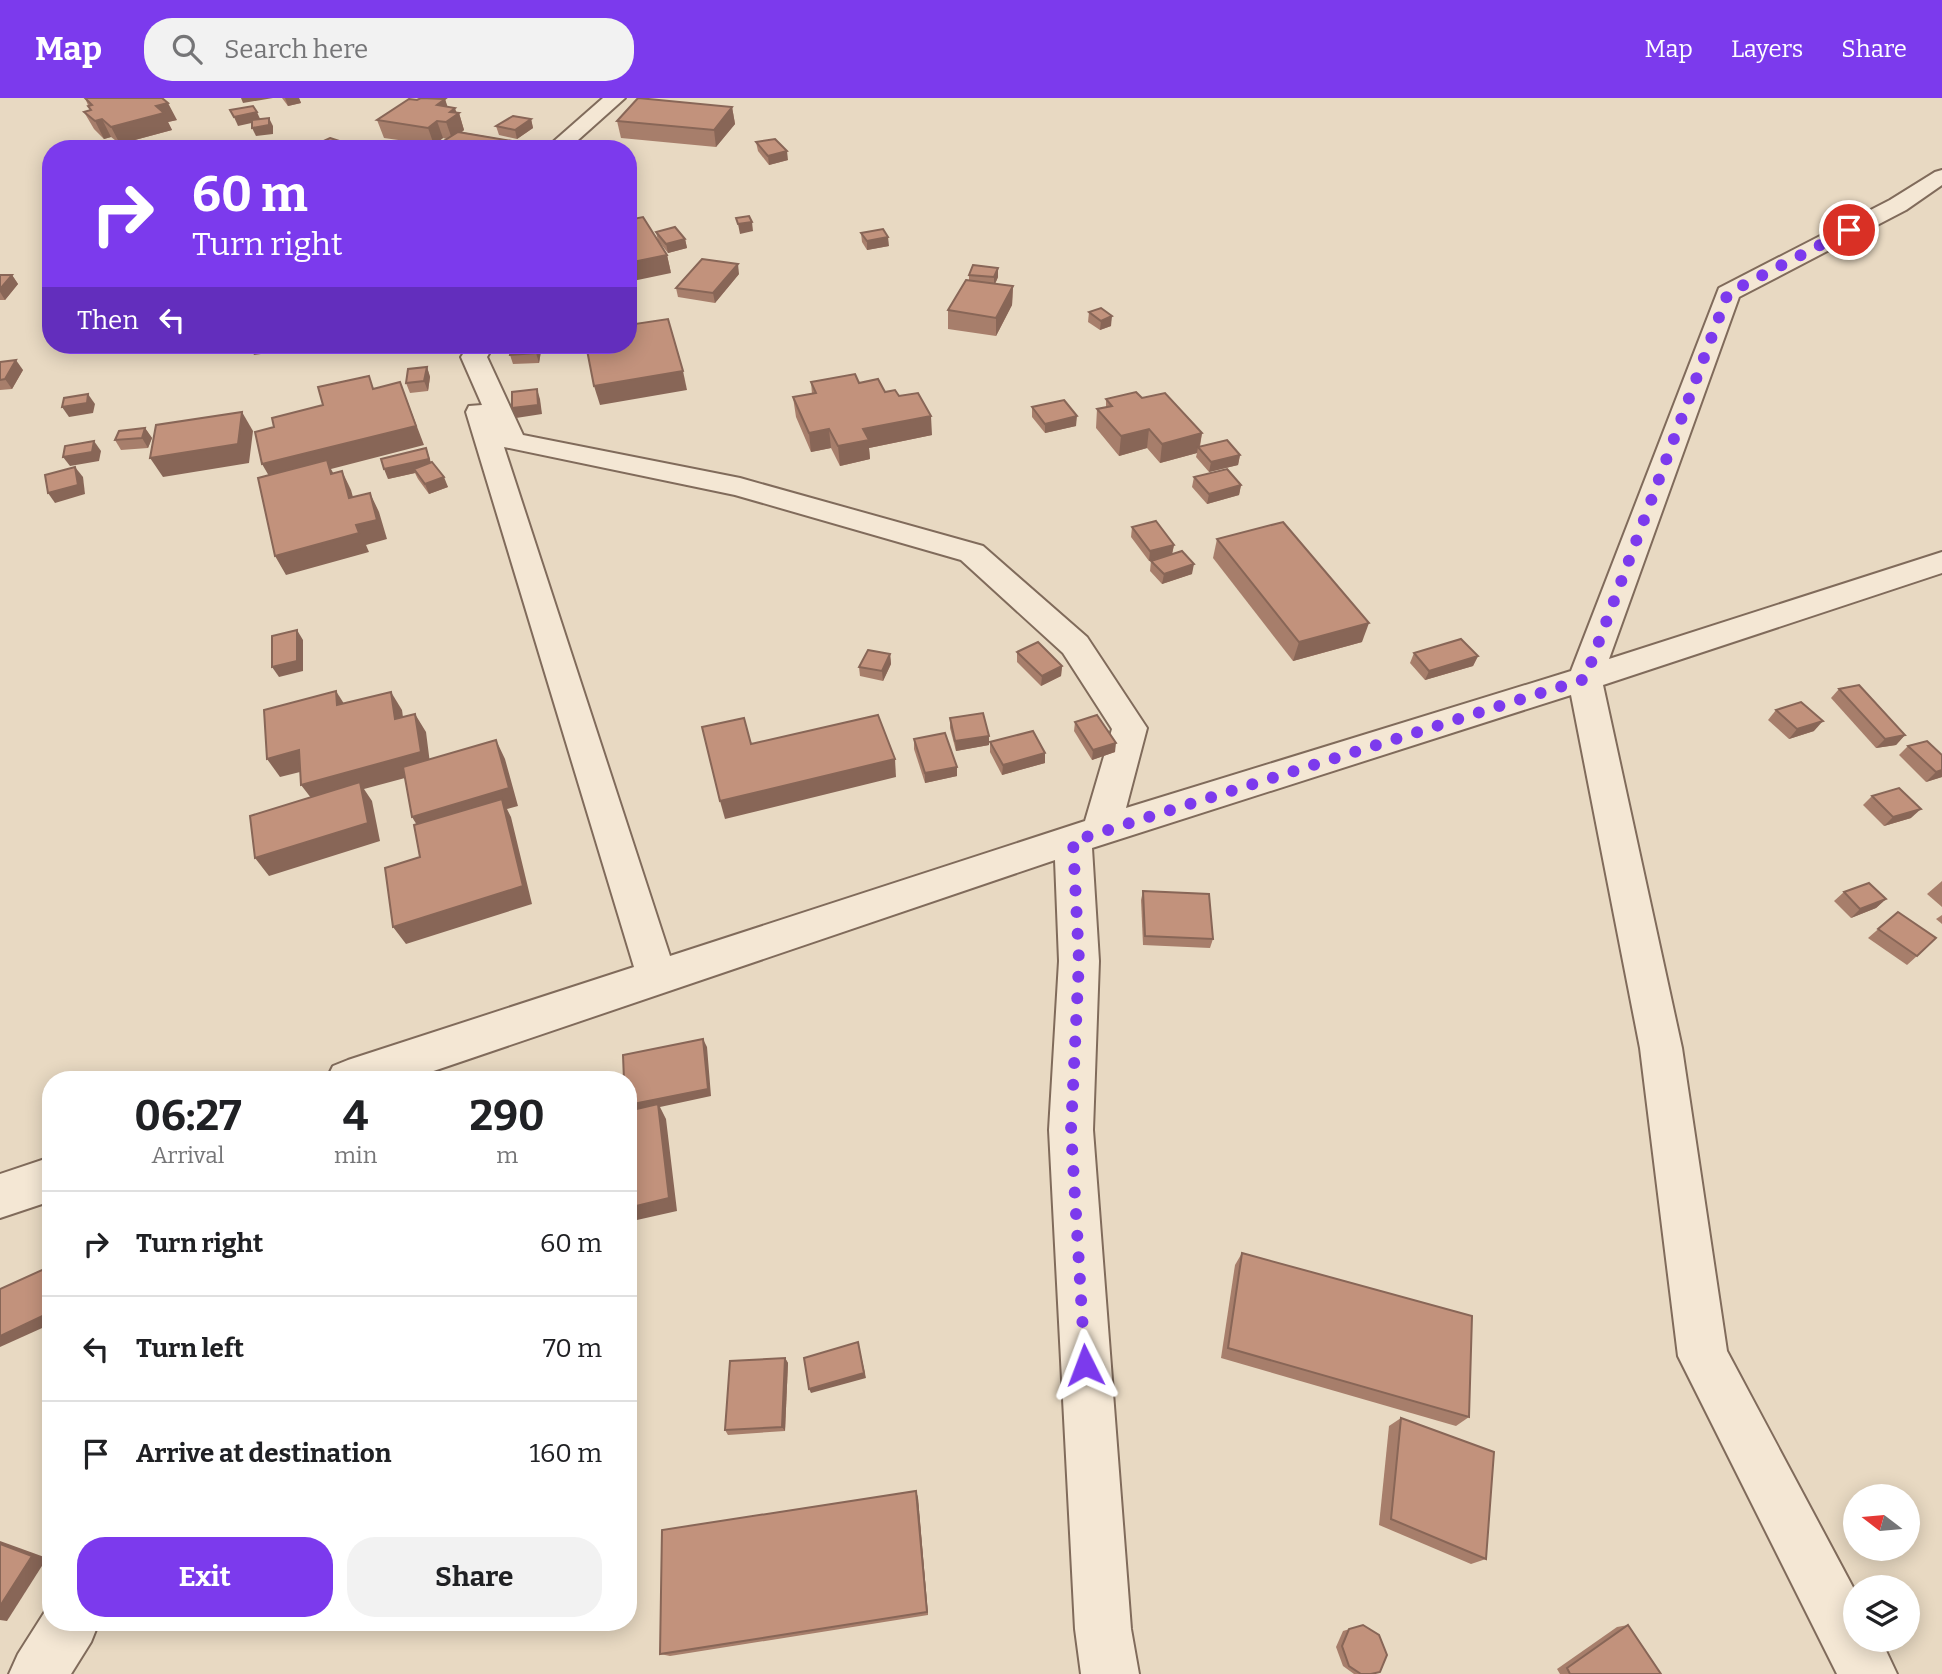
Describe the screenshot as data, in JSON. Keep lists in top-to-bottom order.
{
  "north": "left",
  "page": {
    "header": "Map",
    "search": "Search here",
    "nav": ["Map", "Layers", "Share"],
    "turn": ["60 m", "Turn right"],
    "then": "Then",
    "eta": [
      "06:27",
      "Arrival",
      "4",
      "min",
      "290",
      "m"
    ],
    "list": [
      {
        "name": "Turn right",
        "value": "60 m"
      },
      {
        "name": "Turn left",
        "value": "70 m"
      },
      {
        "name": "Arrive at destination",
        "value": "160 m"
      }
    ],
    "buttons": ["Exit", "Share"]
  }
}
